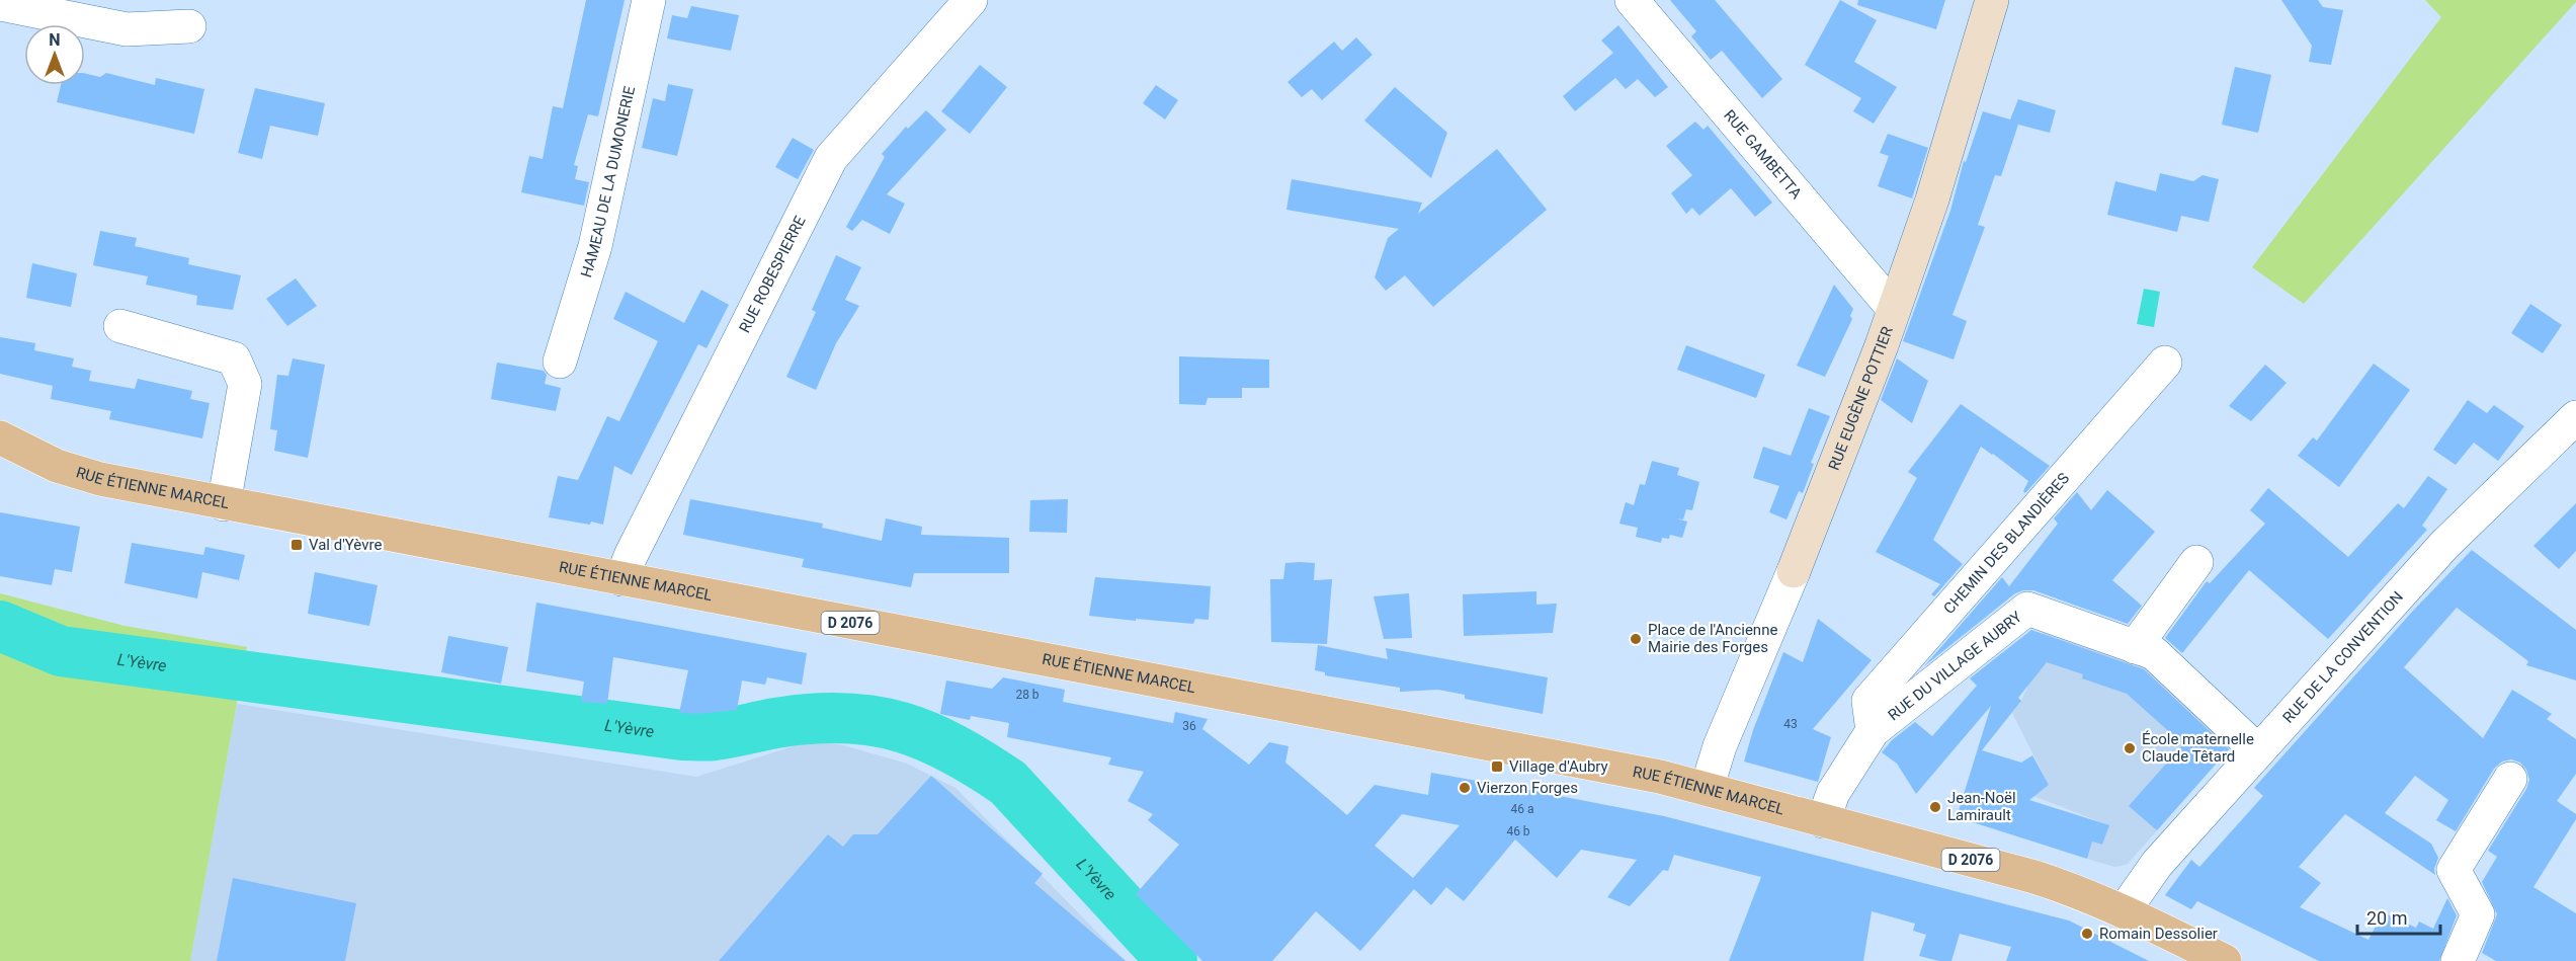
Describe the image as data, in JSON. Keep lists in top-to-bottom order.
{
  "streets": {
    "main road": ["RUE ÉTIENNE MARCEL", "D 2076"],
    "street": [
      "RUE GAMBETTA",
      "HAMEAU DE LA DUMONERIE",
      "RUE ROBESPIERRE",
      "RUE EUGÈNE POTTIER",
      "CHEMIN DES BLANDIÈRES",
      "RUE DE LA CONVENTION",
      "RUE DU VILLAGE AUBRY"
    ]
  },
  "crossings": [
    ["RUE GAMBETTA", "RUE EUGÈNE POTTIER"],
    ["RUE ROBESPIERRE", "RUE ÉTIENNE MARCEL"],
    ["RUE EUGÈNE POTTIER", "RUE ÉTIENNE MARCEL"],
    ["RUE ÉTIENNE MARCEL", "RUE DE LA CONVENTION"],
    ["RUE ÉTIENNE MARCEL", "RUE DU VILLAGE AUBRY"],
    ["CHEMIN DES BLANDIÈRES", "RUE DU VILLAGE AUBRY"],
    ["RUE DE LA CONVENTION", "RUE DU VILLAGE AUBRY"]
  ],
  "water": ["L'Yèvre"],
  "places": {
    "transit": ["Val d'Yèvre", "Village d'Aubry"],
    "other": [
      "Place de l'Ancienne Mairie des Forges",
      "École maternelle Claude Têtard",
      "Vierzon Forges",
      "Jean-Noël Lamirault",
      "Romain Dessolier"
    ]
  },
  "house_numbers": [
    "28 b",
    "43",
    "36",
    "46 a",
    "46 b"
  ],
  "scale_bar": "20 m",
  "north": "top"
}
